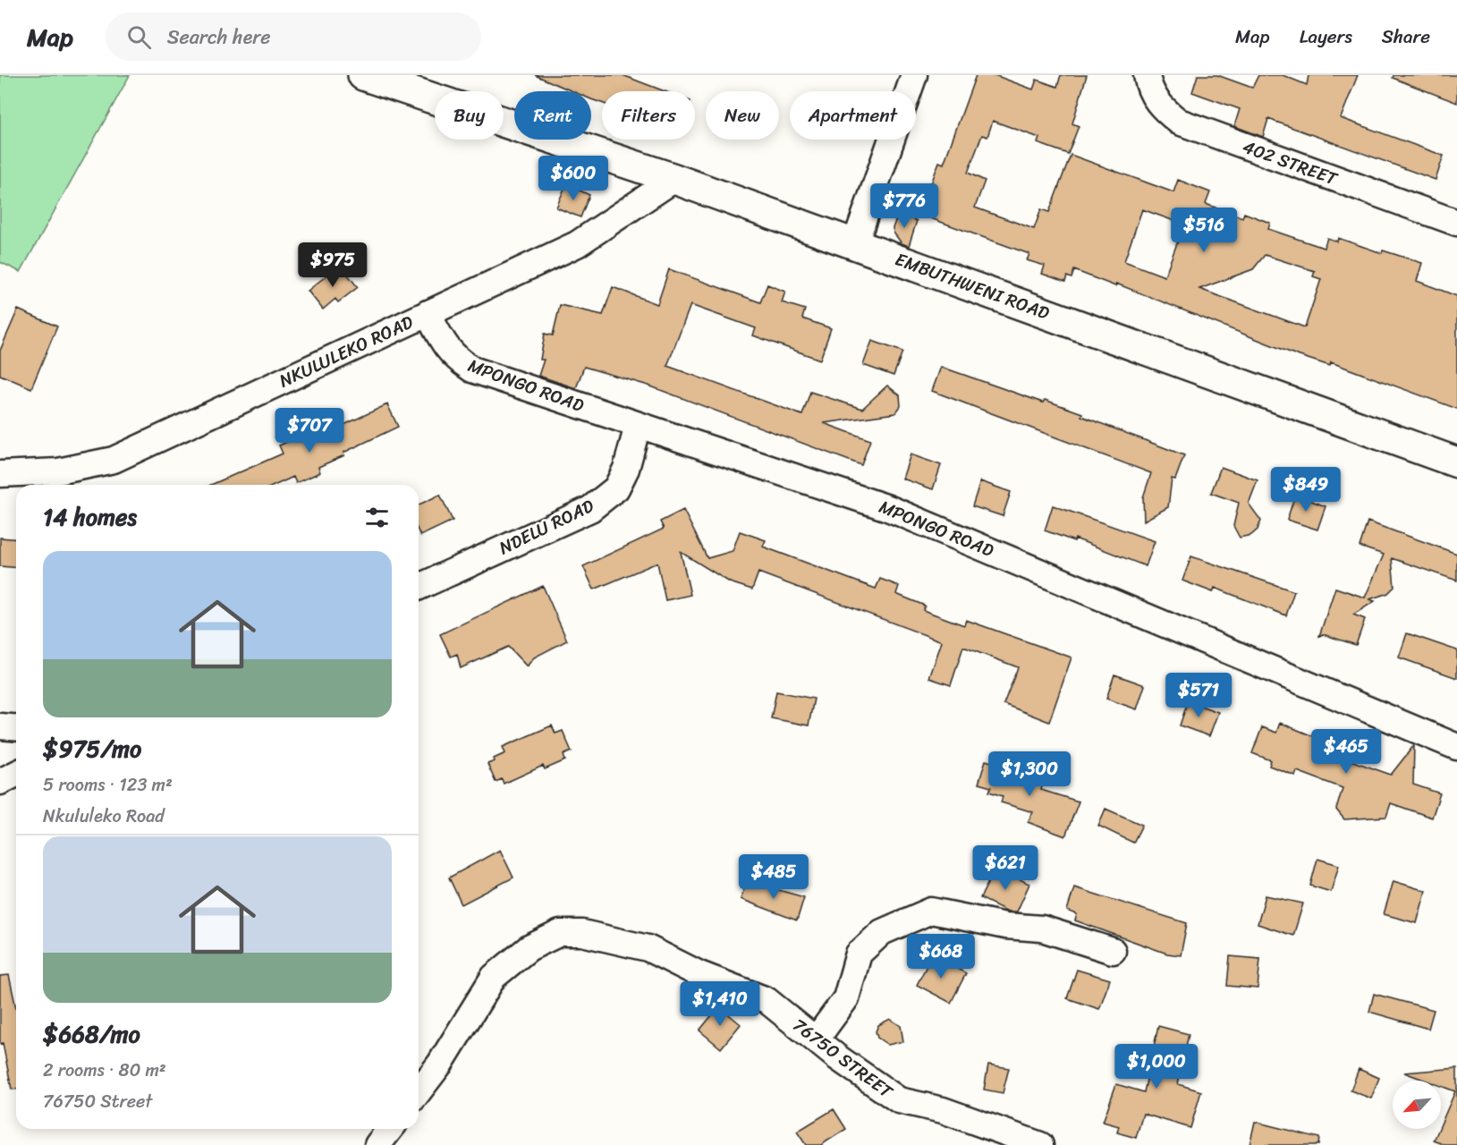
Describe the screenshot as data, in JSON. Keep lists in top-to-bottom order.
{
  "streets": {
    "street": [
      "402 STREET",
      "EMBUTHWENI ROAD",
      "NKULULEKO ROAD",
      "MPONGO ROAD",
      "NDELU ROAD",
      "76750 STREET"
    ]
  },
  "crossings": [
    ["EMBUTHWENI ROAD", "NKULULEKO ROAD"],
    ["NKULULEKO ROAD", "MPONGO ROAD"],
    ["MPONGO ROAD", "NDELU ROAD"]
  ],
  "north": "bottom left",
  "page": {
    "header": "Map",
    "search": "Search here",
    "nav": ["Map", "Layers", "Share"],
    "chip": [
      "Buy",
      "Rent",
      "Filters",
      "New",
      "Apartment"
    ],
    "price": [
      "$600",
      "$776",
      "$516",
      "$975",
      "$707",
      "$849",
      "$571",
      "$465",
      "$1,300",
      "$621",
      "$485",
      "$668",
      "$1,410",
      "$1,000"
    ],
    "heading": "14 homes",
    "list": [
      {
        "name": "$975/mo",
        "note": "5 rooms · 123 m² · Nkululeko Road"
      },
      {
        "name": "$668/mo",
        "note": "2 rooms · 80 m² · 76750 Street"
      }
    ]
  }
}
